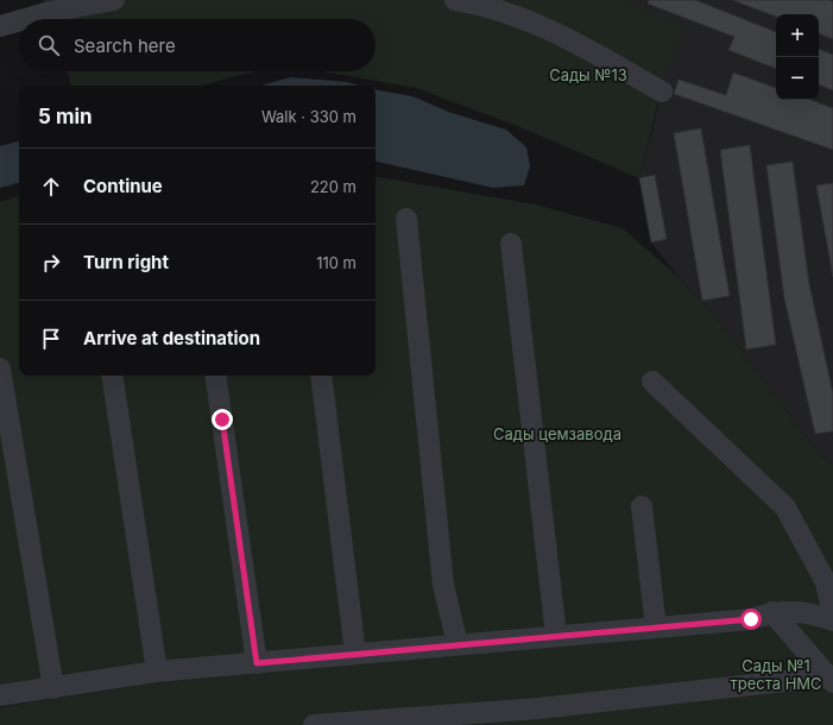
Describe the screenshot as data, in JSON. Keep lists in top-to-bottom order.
{
  "parks": ["Сады №13", "Сады цемзавода", "Сады №1 треста НМС"],
  "page": {
    "map_buttons": ["+", "−"],
    "search": "Search here",
    "heading": ["5 min", "Walk · 330 m"],
    "list": [
      ["Continue", "220 m"],
      ["Turn right", "110 m"],
      "Arrive at destination"
    ]
  }
}
